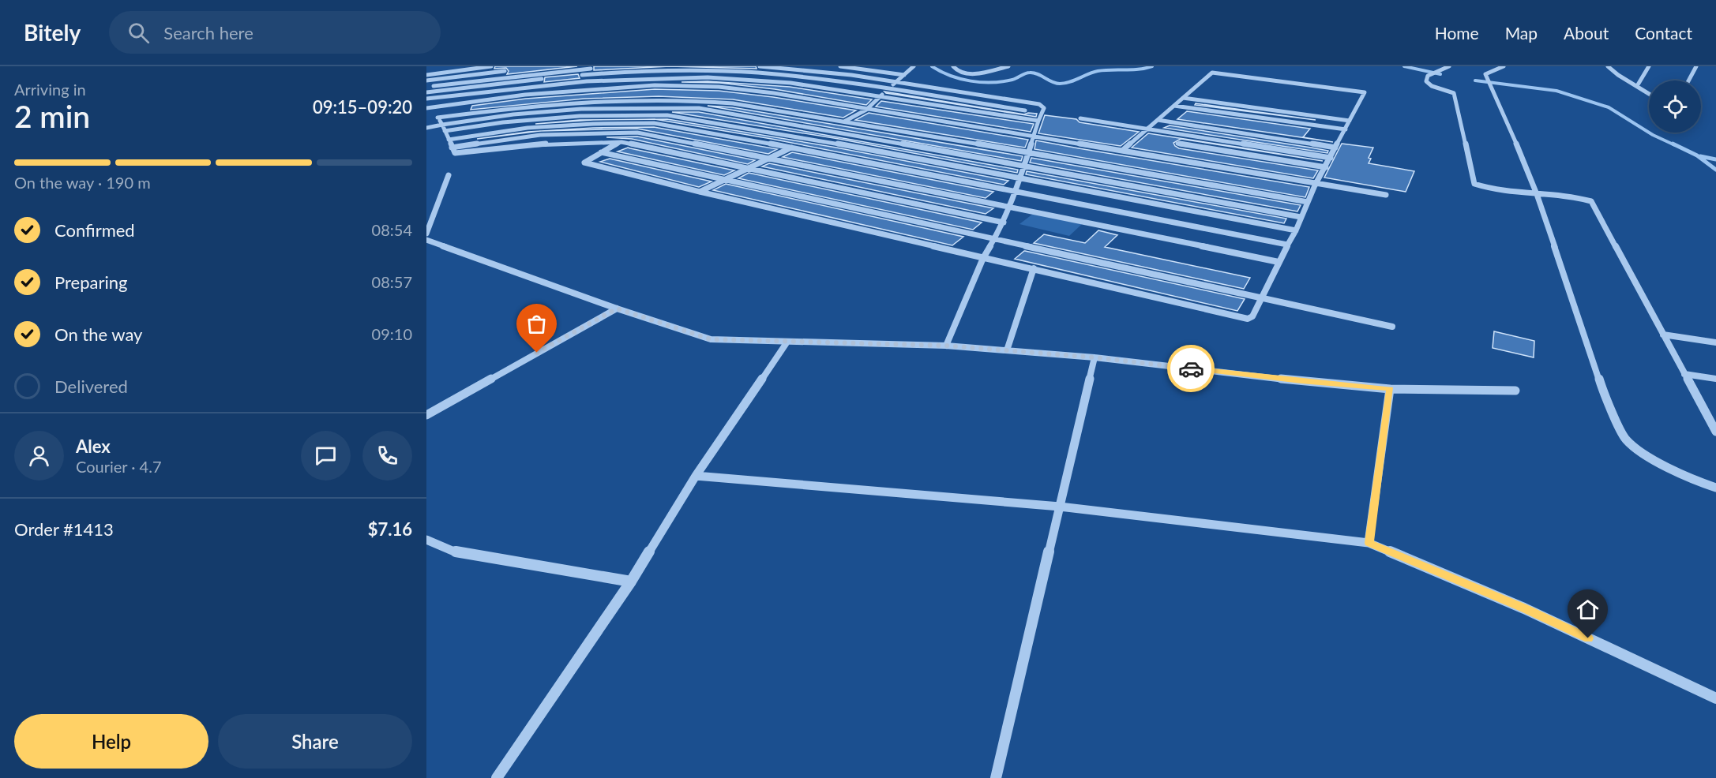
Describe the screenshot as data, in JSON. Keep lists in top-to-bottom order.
{
  "page": {
    "header": "Bitely",
    "search": "Search here",
    "nav": [
      "Home",
      "Map",
      "About",
      "Contact"
    ],
    "heading": ["2 min", "Arriving in", "09:15–09:20"],
    "panel": [
      "Alex",
      "Courier · 4.7",
      "Order #1413",
      "$7.16"
    ],
    "bar": "On the way · 190 m",
    "list": [
      ["Confirmed", "08:54"],
      ["Preparing", "08:57"],
      ["On the way", "09:10"],
      "Delivered"
    ],
    "buttons": ["Help", "Share"]
  }
}
